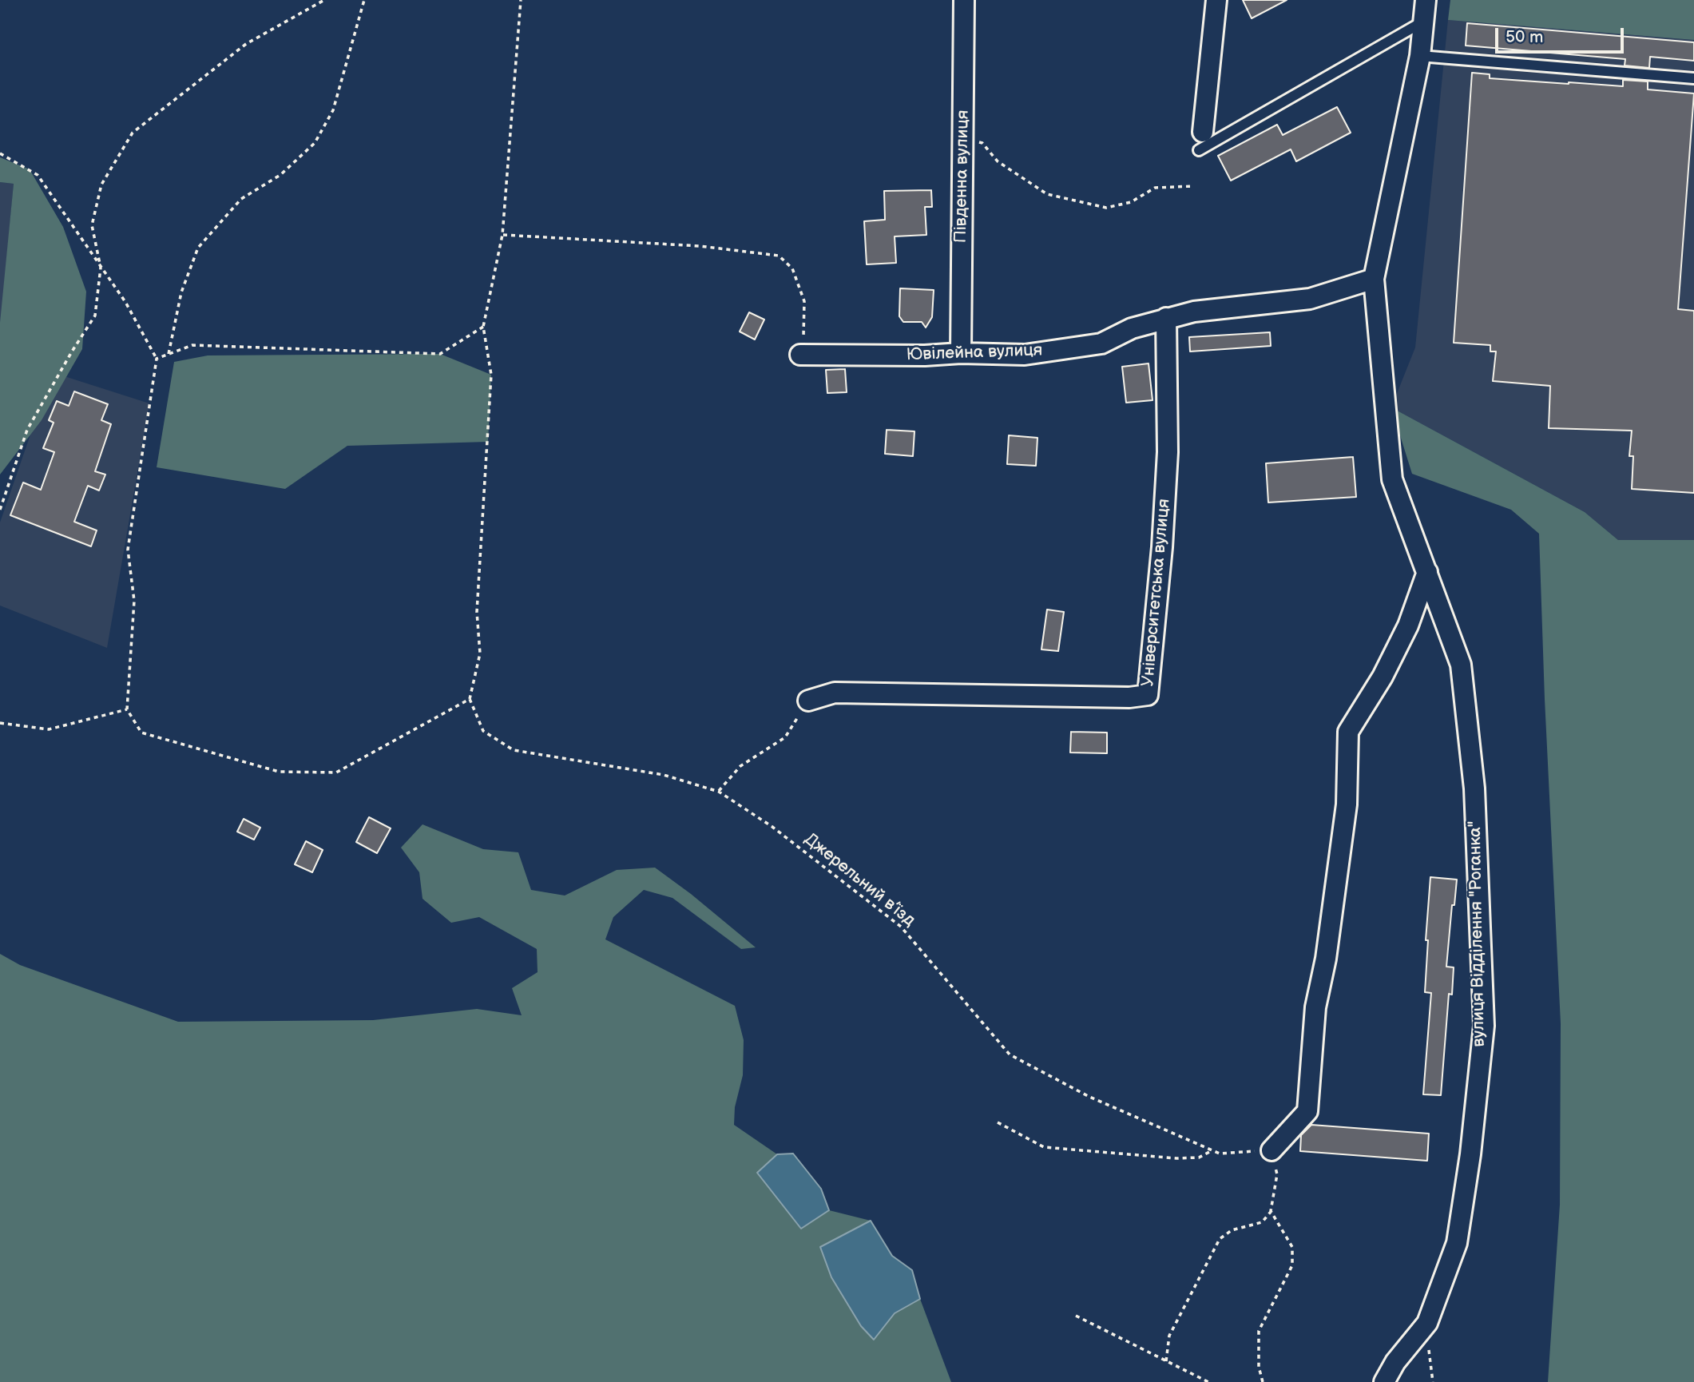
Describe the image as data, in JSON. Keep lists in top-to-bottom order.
{
  "streets": {
    "street": [
      "Південна вулиця",
      "Ювілейна вулиця",
      "Університетська вулиця",
      "вулиця Відділення \"Роганка\""
    ],
    "path": ["Джерельний в’їзд"]
  },
  "crossings": [
    ["Південна вулиця", "Ювілейна вулиця"],
    ["Ювілейна вулиця", "Університетська вулиця"],
    ["Ювілейна вулиця", "вулиця Відділення \"Роганка\""]
  ],
  "scale_bar": "50 m"
}
